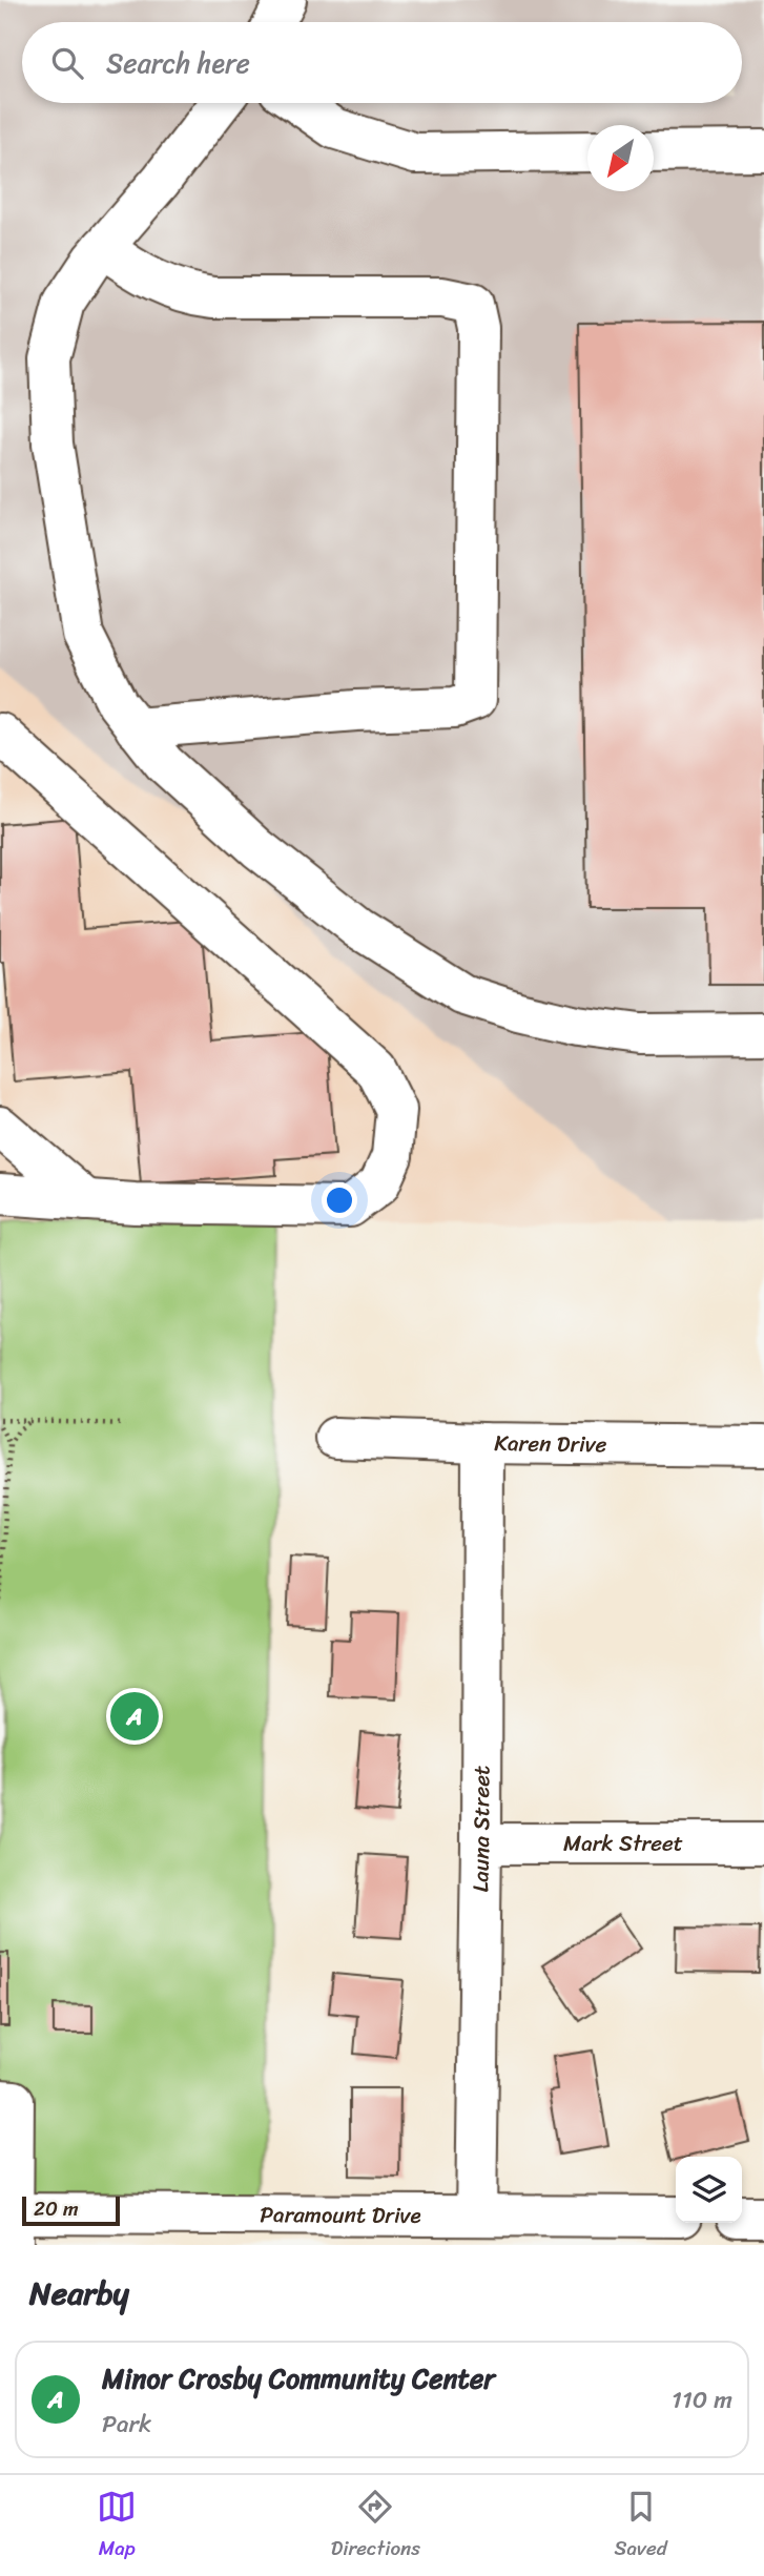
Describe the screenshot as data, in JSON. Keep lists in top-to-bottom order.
{
  "streets": {
    "street": [
      "Karen Drive",
      "Launa Street",
      "Mark Street",
      "Paramount Drive"
    ]
  },
  "crossings": [
    ["Karen Drive", "Launa Street"],
    ["Launa Street", "Mark Street"],
    ["Launa Street", "Paramount Drive"]
  ],
  "scale_bar": "20 m",
  "north": "bottom left",
  "page": {
    "search": "Search here",
    "pins": "A",
    "scale": "20 m",
    "heading": "Nearby",
    "list": [
      {
        "mark": "A",
        "name": "Minor Crosby Community Center",
        "note": "Park",
        "value": "110 m"
      }
    ],
    "nav": ["Map", "Directions", "Saved"]
  }
}
